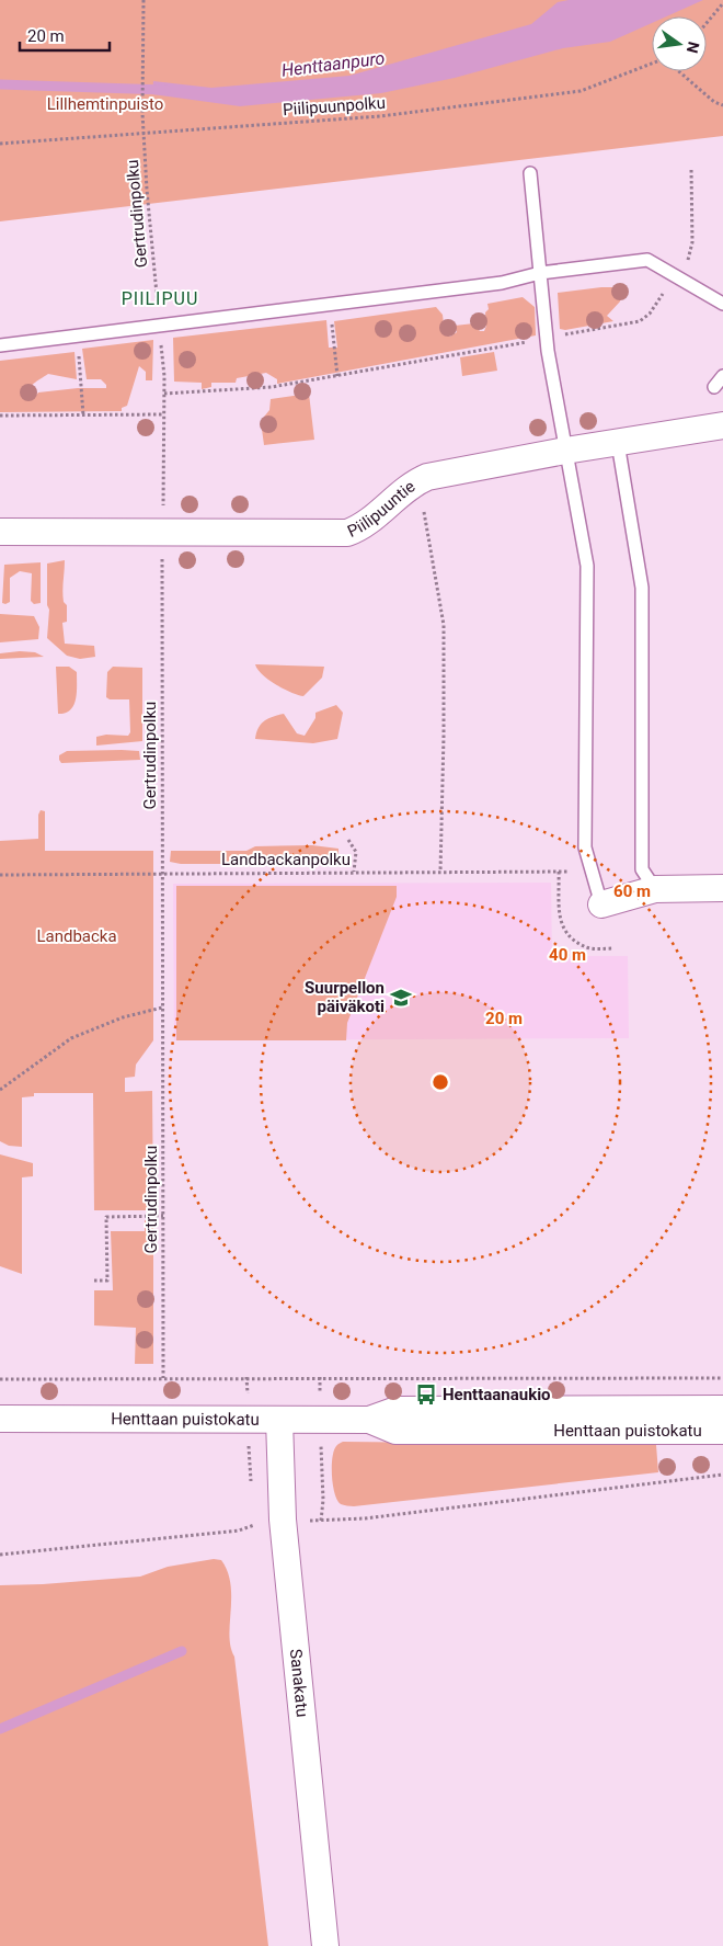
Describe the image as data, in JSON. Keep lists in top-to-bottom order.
{
  "streets": {
    "street": ["Piilipuuntie", "Henttaan puistokatu", "Sanakatu"],
    "path": ["Piilipuunpolku", "Gertrudinpolku", "Landbackanpolku"]
  },
  "crossings": [
    ["Piilipuunpolku", "Gertrudinpolku"],
    ["Gertrudinpolku", "Piilipuuntie"],
    ["Gertrudinpolku", "Landbackanpolku"],
    ["Henttaan puistokatu", "Sanakatu"]
  ],
  "districts": ["PIILIPUU"],
  "water": ["Henttaanpuro"],
  "parks": ["Lillhemtinpuisto", "Landbacka"],
  "places": {
    "school or university": ["Suurpellon päiväkoti"],
    "bus stop": ["Henttaanaukio"]
  },
  "scale_bar": "20 m",
  "north": "right",
  "rings": ["60 m", "40 m", "20 m"]
}
